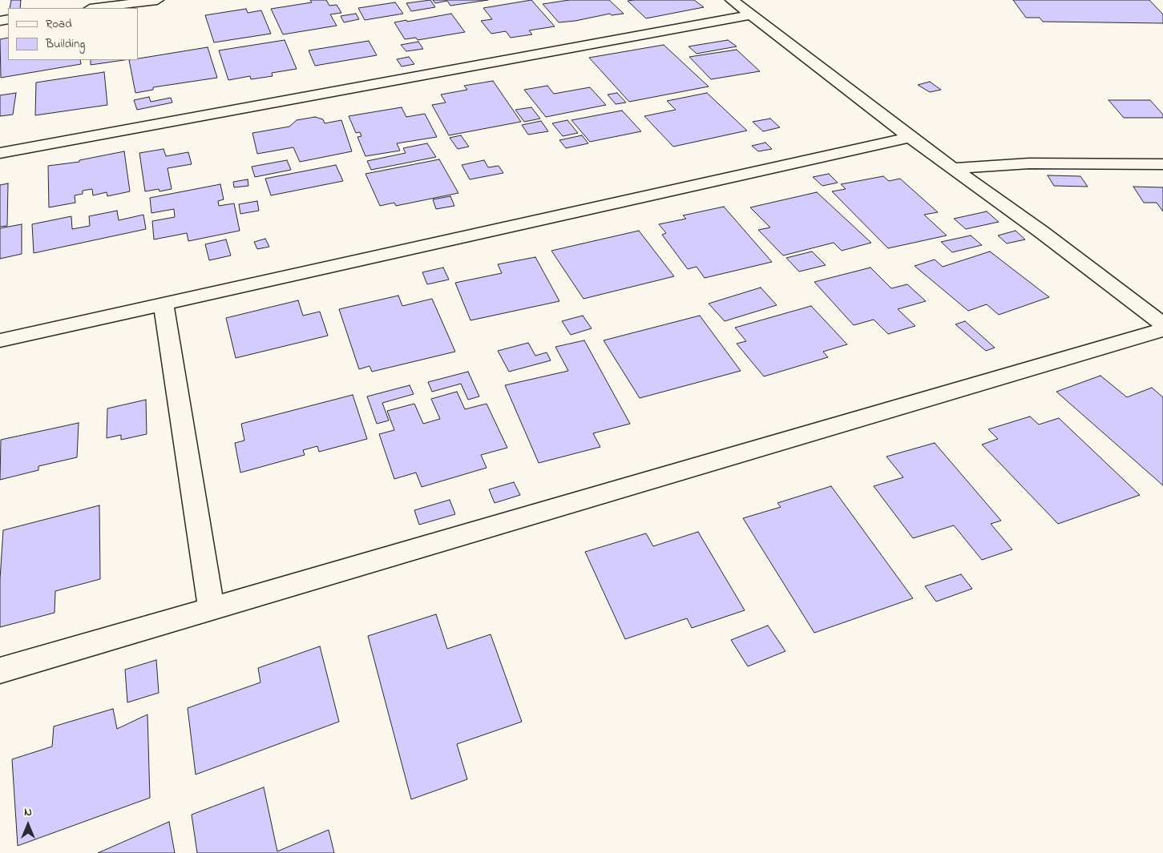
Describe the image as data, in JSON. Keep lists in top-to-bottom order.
{
  "legend": ["Road", "Building"],
  "north": "top"
}
